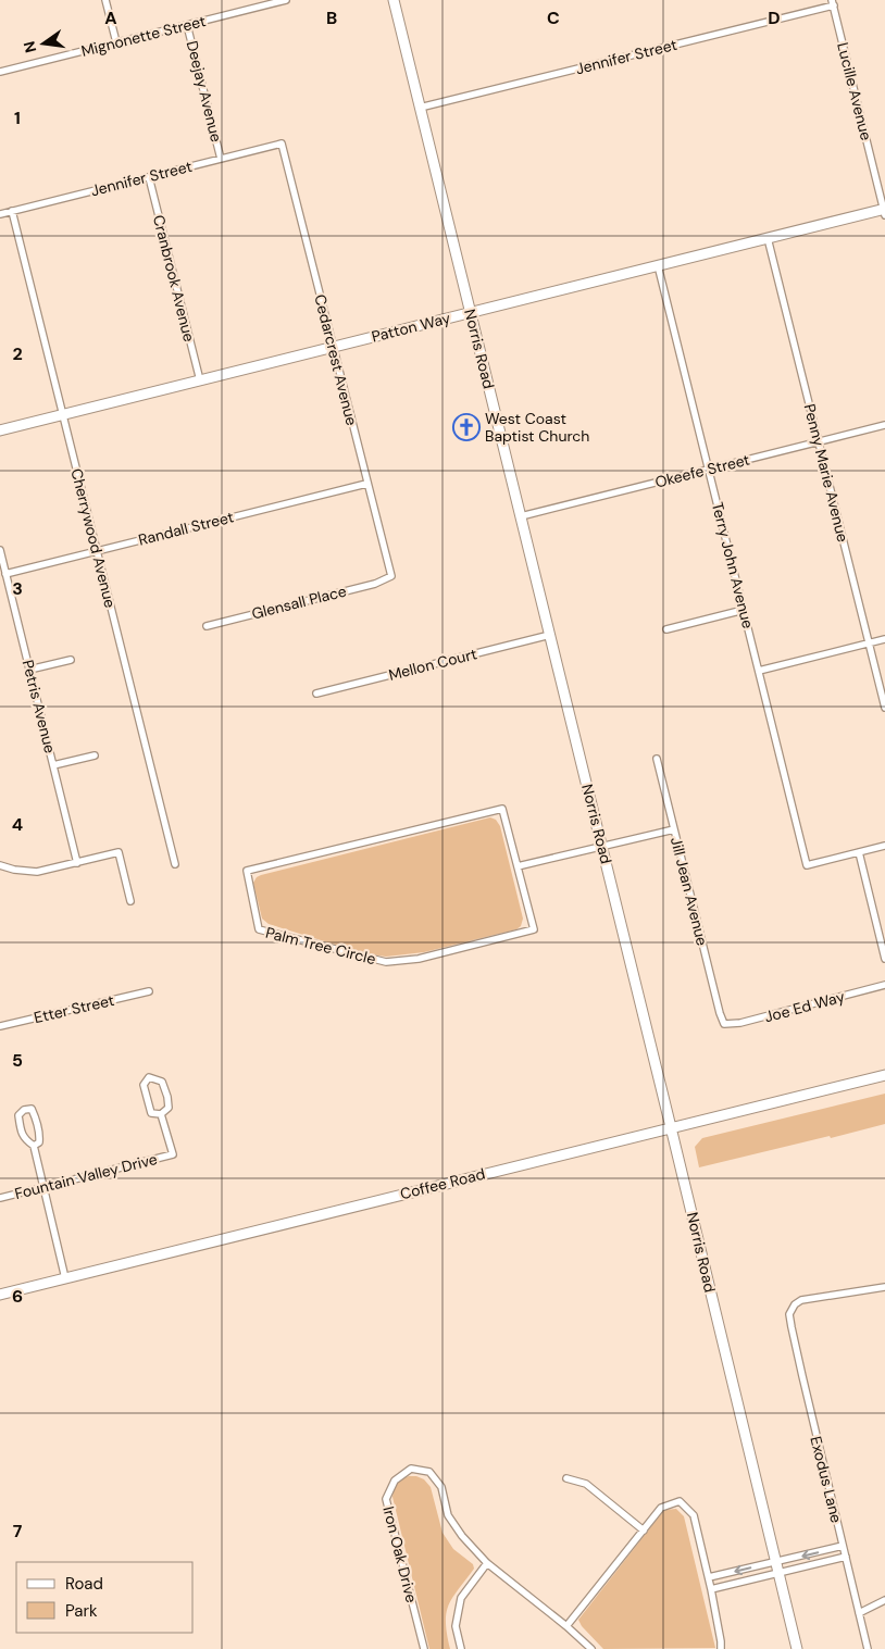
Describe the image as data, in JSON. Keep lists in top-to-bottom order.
{
  "streets": {
    "street": [
      "Mignonette Street",
      "Jennifer Street",
      "Deejay Avenue",
      "Lucille Avenue",
      "Cranbrook Avenue",
      "Patton Way",
      "Norris Road",
      "Cedarcrest Avenue",
      "Okeefe Street",
      "Penny Marie Avenue",
      "Randall Street",
      "Cherrywood Avenue",
      "Terry John Avenue",
      "Glensall Place",
      "Mellon Court",
      "Petris Avenue",
      "Jill Jean Avenue",
      "Palm Tree Circle",
      "Joe Ed Way",
      "Etter Street",
      "Fountain Valley Drive",
      "Coffee Road",
      "Exodus Lane",
      "Iron Oak Drive"
    ]
  },
  "crossings": [
    ["Mignonette Street", "Deejay Avenue"],
    ["Jennifer Street", "Deejay Avenue"],
    ["Jennifer Street", "Lucille Avenue"],
    ["Jennifer Street", "Cranbrook Avenue"],
    ["Jennifer Street", "Norris Road"],
    ["Jennifer Street", "Cedarcrest Avenue"],
    ["Jennifer Street", "Cherrywood Avenue"],
    ["Lucille Avenue", "Patton Way"],
    ["Cranbrook Avenue", "Patton Way"],
    ["Patton Way", "Norris Road"],
    ["Patton Way", "Cedarcrest Avenue"],
    ["Patton Way", "Penny Marie Avenue"],
    ["Patton Way", "Cherrywood Avenue"],
    ["Patton Way", "Terry John Avenue"],
    ["Norris Road", "Okeefe Street"],
    ["Norris Road", "Mellon Court"],
    ["Norris Road", "Coffee Road"],
    ["Cedarcrest Avenue", "Randall Street"],
    ["Cedarcrest Avenue", "Glensall Place"],
    ["Okeefe Street", "Penny Marie Avenue"],
    ["Okeefe Street", "Terry John Avenue"],
    ["Randall Street", "Cherrywood Avenue"],
    ["Randall Street", "Petris Avenue"],
    ["Jill Jean Avenue", "Joe Ed Way"]
  ],
  "places": {
    "church": ["West Coast Baptist Church"]
  },
  "legend": ["Road", "Park"],
  "north": "left",
  "grid": {
    "columns": [
      "A",
      "B",
      "C",
      "D"
    ],
    "rows": [
      "1",
      "2",
      "3",
      "4",
      "5",
      "6",
      "7"
    ]
  }
}
